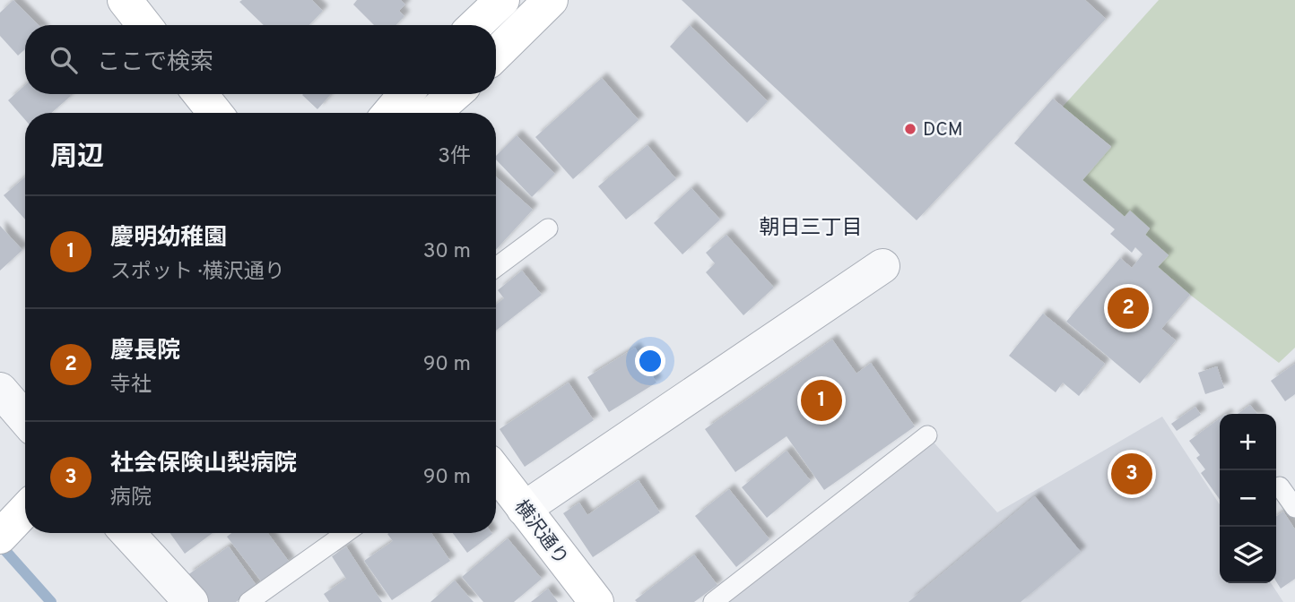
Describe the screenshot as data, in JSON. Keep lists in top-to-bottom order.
{
  "streets": {
    "street": ["横沢通り"]
  },
  "districts": ["朝日三丁目"],
  "places": ["DCM"],
  "page": {
    "search": "ここで検索",
    "heading": ["周辺", "3件"],
    "list": [
      {
        "mark": "1",
        "name": "慶明幼稚園",
        "note": "スポット · 横沢通り",
        "value": "30 m"
      },
      {
        "mark": "2",
        "name": "慶長院",
        "note": "寺社",
        "value": "90 m"
      },
      {
        "mark": "3",
        "name": "社会保険山梨病院",
        "note": "病院",
        "value": "90 m"
      }
    ],
    "pins": ["2", "1", "3"],
    "map_buttons": ["+", "−"]
  }
}
